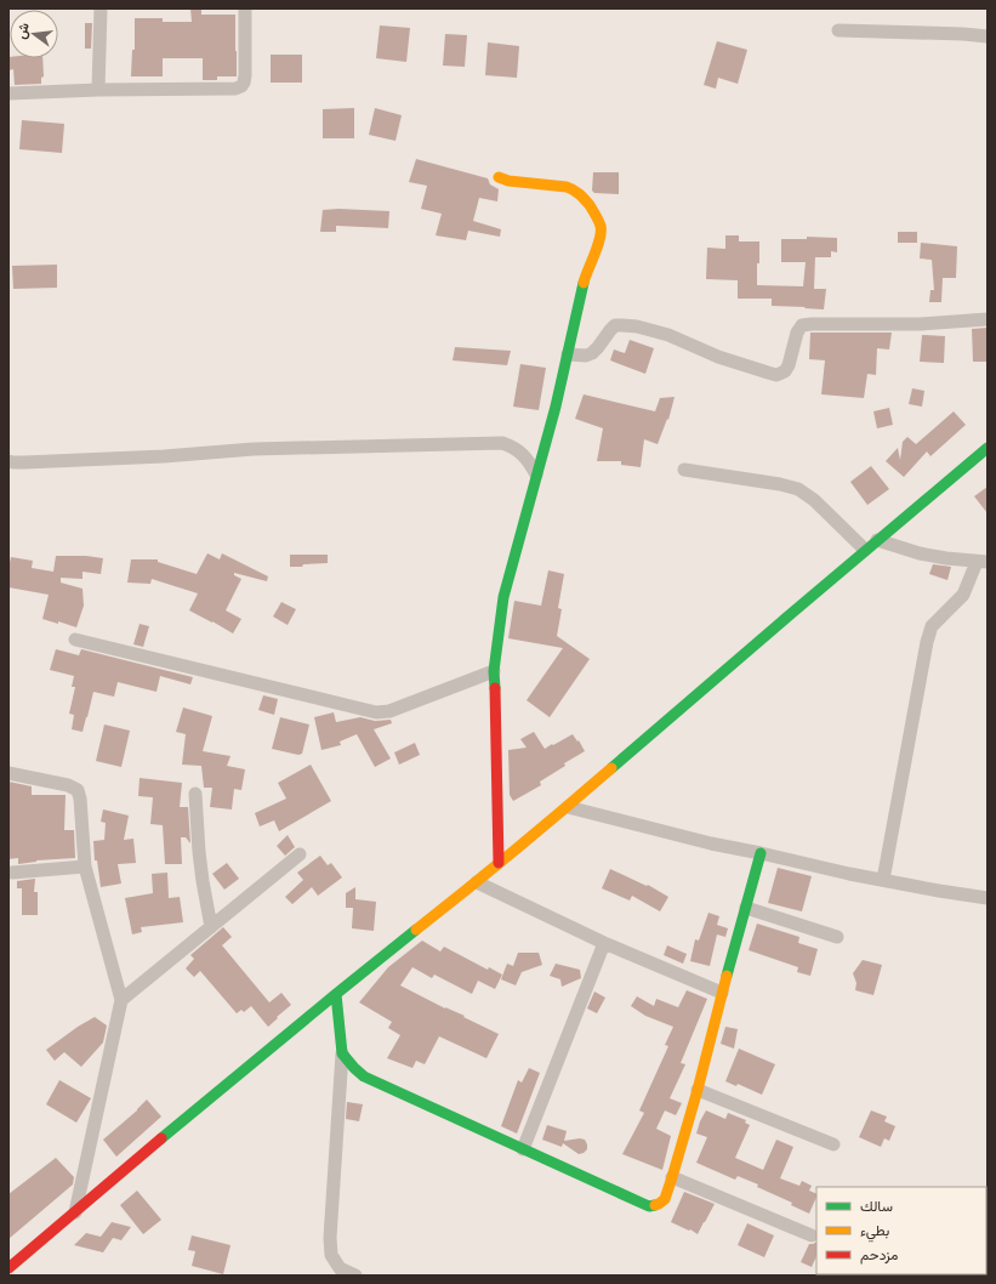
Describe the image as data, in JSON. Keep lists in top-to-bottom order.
{
  "legend": ["سالك", "بطيء", "مزدحم"],
  "north": "left"
}
